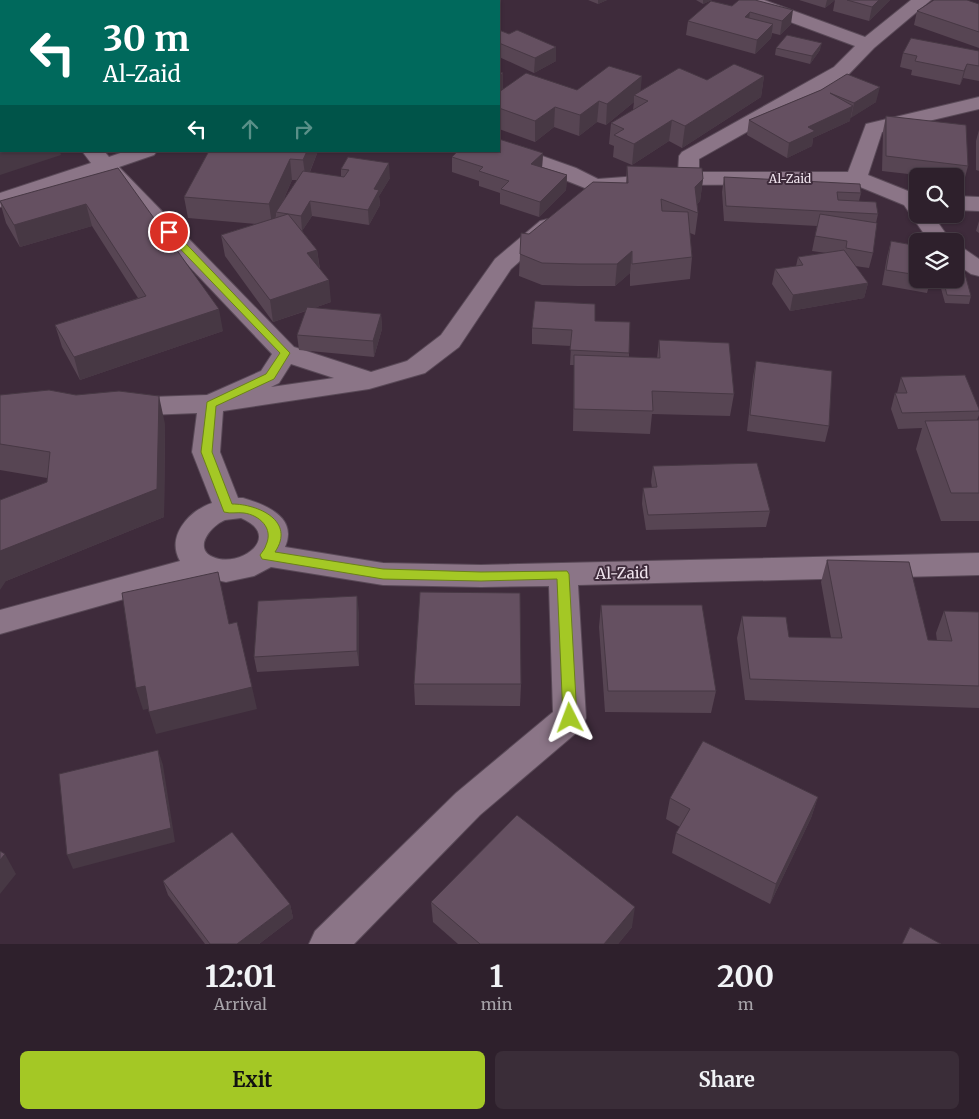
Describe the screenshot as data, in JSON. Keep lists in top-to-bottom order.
{
  "streets": {
    "street": ["Al-Zaid"]
  },
  "page": {
    "turn": ["30 m", "Al-Zaid"],
    "eta": [
      "12:01",
      "Arrival",
      "1",
      "min",
      "200",
      "m"
    ],
    "buttons": ["Exit", "Share"]
  }
}
